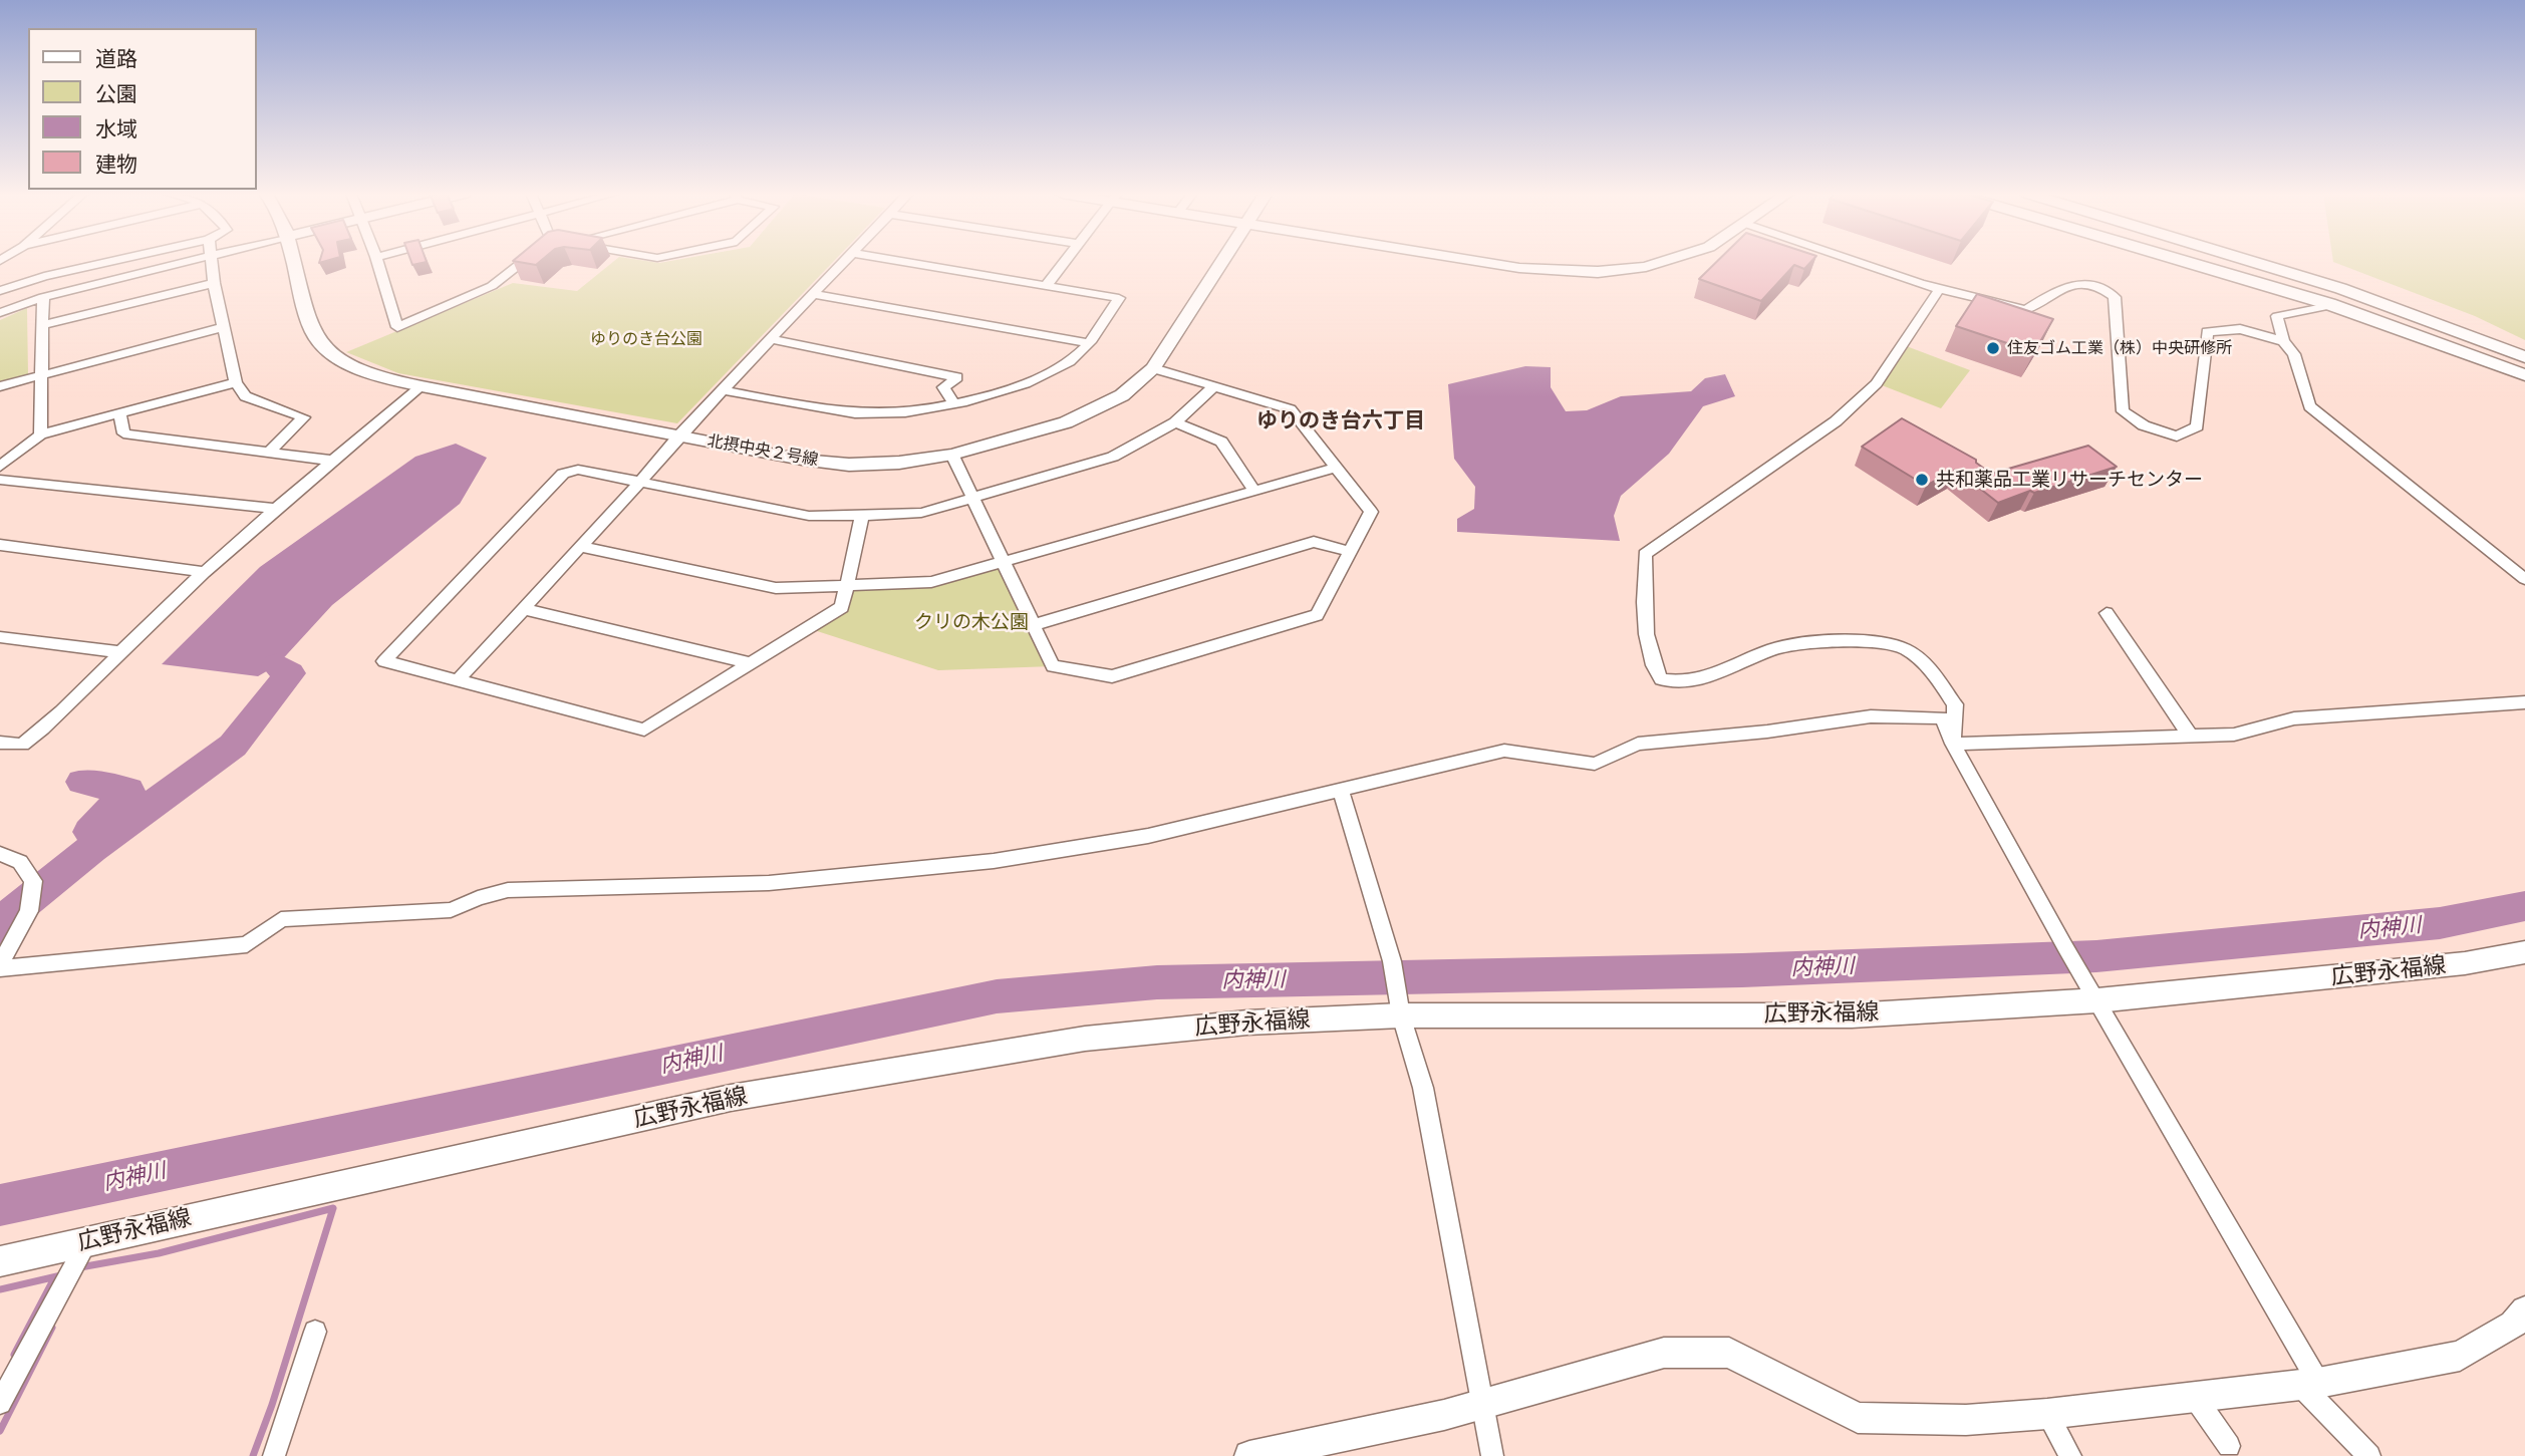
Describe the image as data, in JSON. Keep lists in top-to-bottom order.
{
  "streets": {
    "main road": ["広野永福線"],
    "street": ["北摂中央２号線"]
  },
  "districts": ["ゆりのき台六丁目"],
  "water": ["内神川"],
  "parks": ["ゆりのき台公園", "クリの木公園"],
  "places": ["住友ゴム工業（株）中央研修所", "共和薬品工業リサーチセンター"],
  "legend": [
    "道路",
    "公園",
    "水域",
    "建物"
  ]
}
